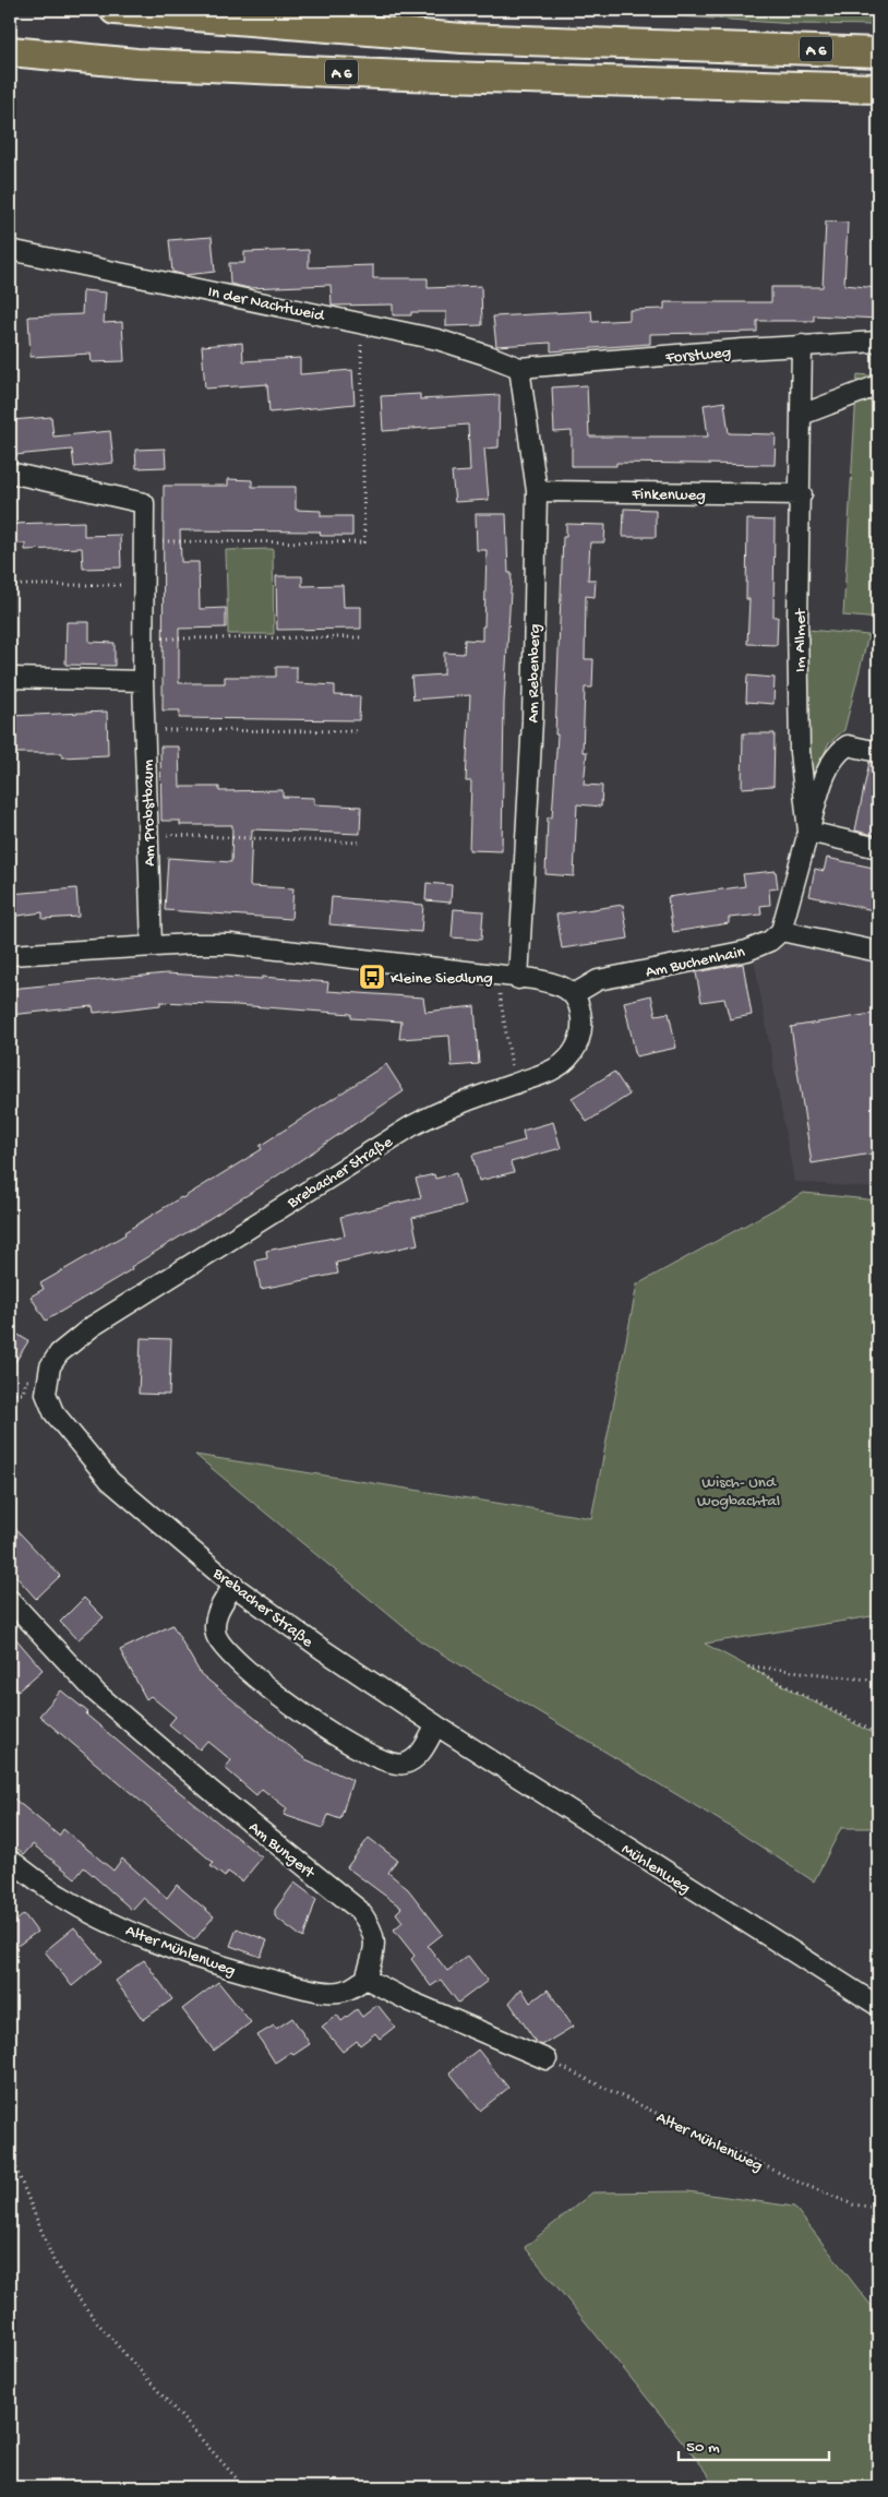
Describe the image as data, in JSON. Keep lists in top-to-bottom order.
{
  "streets": {
    "highway": ["A 6"],
    "street": [
      "In der Nachtweid",
      "Forstweg",
      "Finkenweg",
      "Im Allmet",
      "Am Rebenberg",
      "Am Probstbaum",
      "Am Buchenhain",
      "Brebacher Straße",
      "Am Bungert",
      "Mühlenweg",
      "Alter Mühlenweg"
    ]
  },
  "crossings": [
    ["In der Nachtweid", "Forstweg"],
    ["In der Nachtweid", "Am Rebenberg"],
    ["Forstweg", "Im Allmet"],
    ["Forstweg", "Am Rebenberg"],
    ["Finkenweg", "Im Allmet"],
    ["Finkenweg", "Am Rebenberg"],
    ["Im Allmet", "Am Buchenhain"],
    ["Am Buchenhain", "Brebacher Straße"],
    ["Brebacher Straße", "Mühlenweg"],
    ["Am Bungert", "Alter Mühlenweg"]
  ],
  "parks": ["Wisch- Und Wogbachtal"],
  "places": {
    "bus stop": ["Kleine Siedlung"]
  },
  "scale_bar": "50 m"
}
